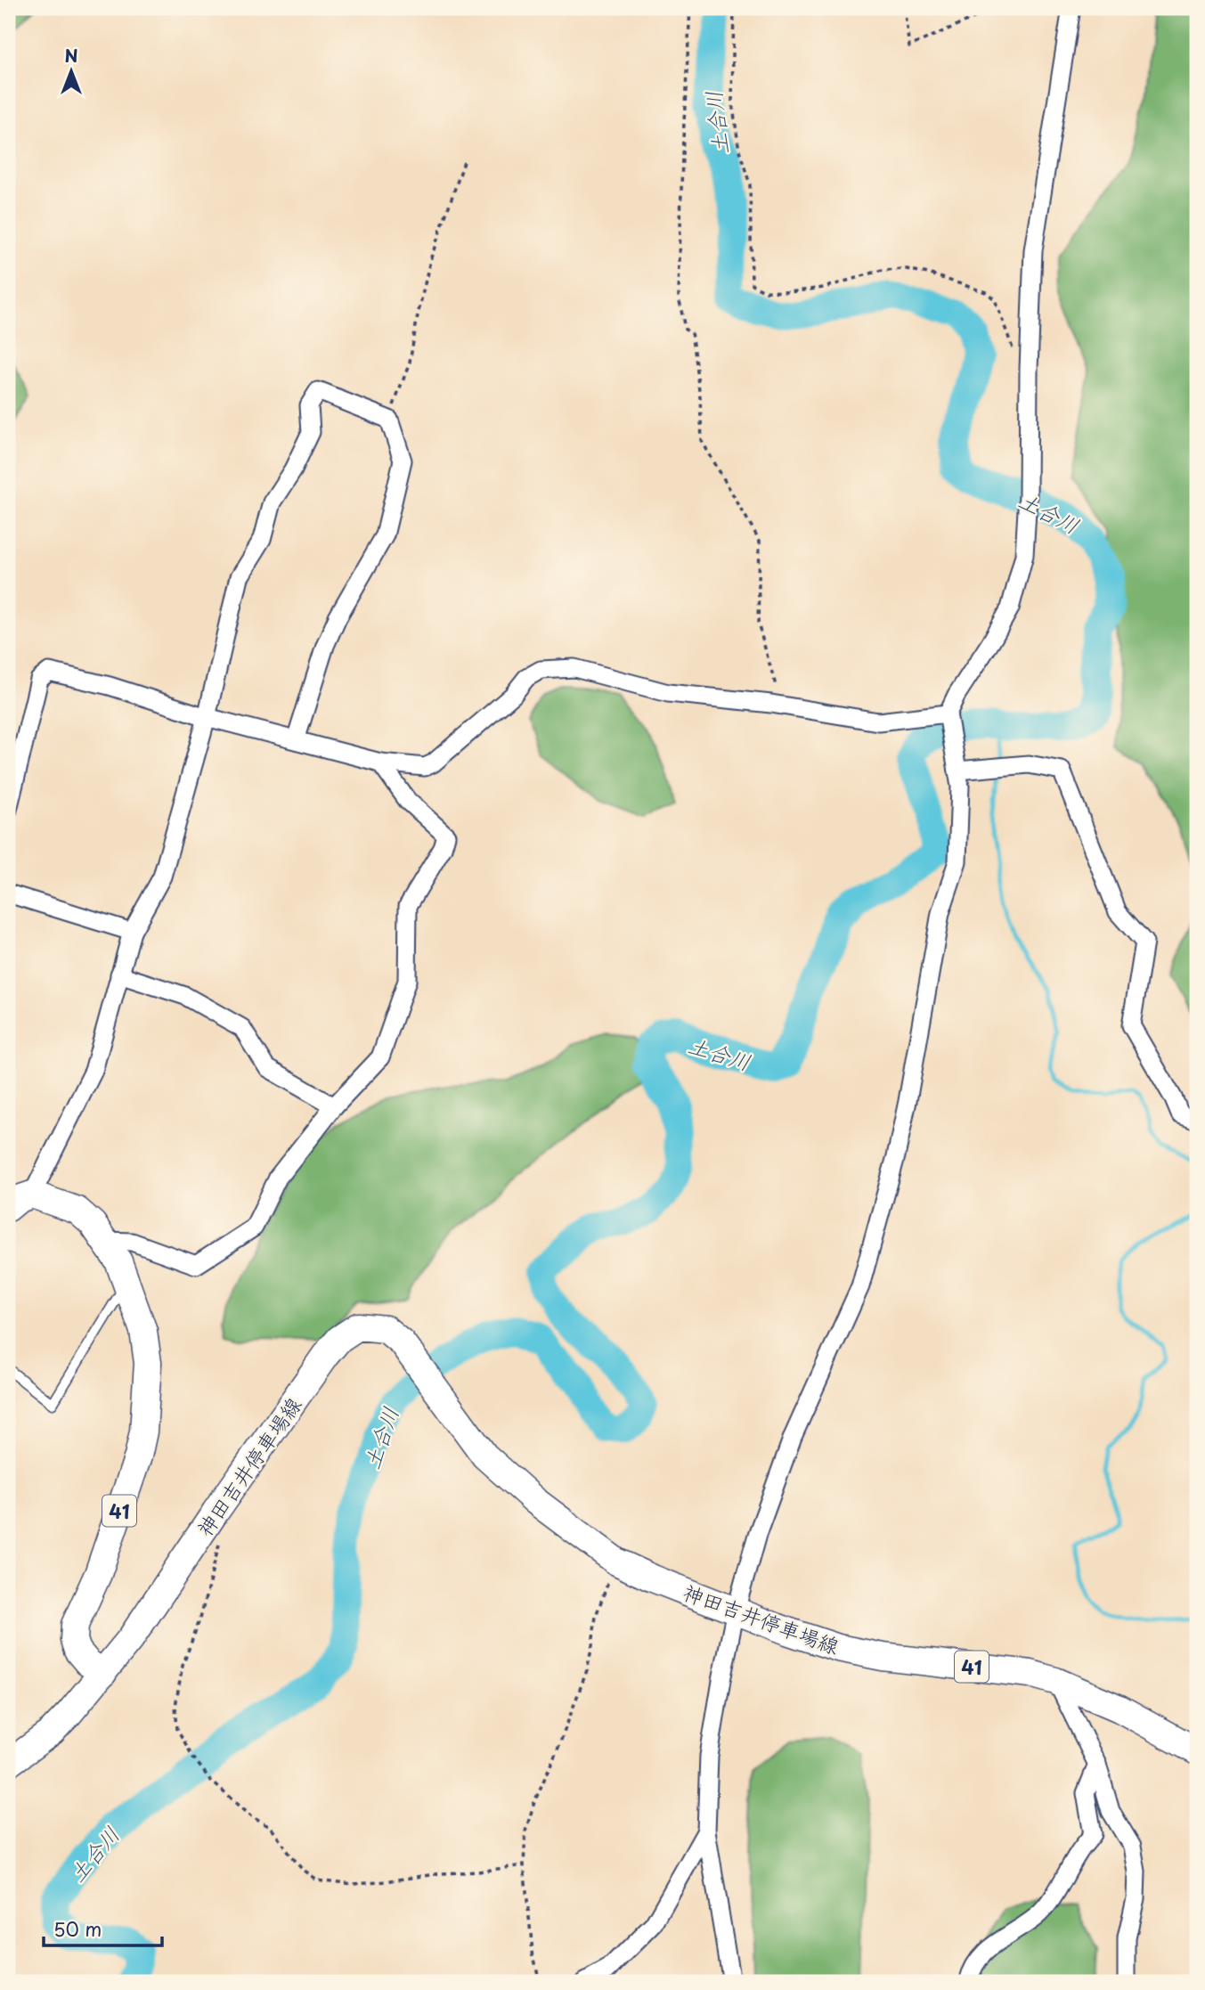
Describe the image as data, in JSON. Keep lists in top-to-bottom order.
{
  "streets": {
    "main road": ["神田吉井停車場線", "41"]
  },
  "crossings": [
    ["神田吉井停車場線", "41"]
  ],
  "water": ["土合川"],
  "scale_bar": "50 m",
  "north": "top"
}
